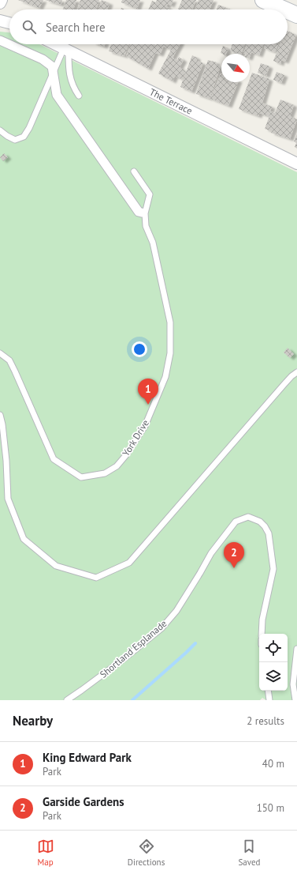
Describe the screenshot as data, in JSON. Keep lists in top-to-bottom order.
{
  "streets": {
    "street": ["The Terrace"],
    "lane": ["York Drive", "Shortland Esplanade"]
  },
  "north": "bottom right",
  "page": {
    "search": "Search here",
    "pins": ["1", "2"],
    "heading": ["Nearby", "2 results"],
    "list": [
      {
        "mark": "1",
        "name": "King Edward Park",
        "note": "Park",
        "value": "40 m"
      },
      {
        "mark": "2",
        "name": "Garside Gardens",
        "note": "Park",
        "value": "150 m"
      }
    ],
    "nav": ["Map", "Directions", "Saved"]
  }
}
